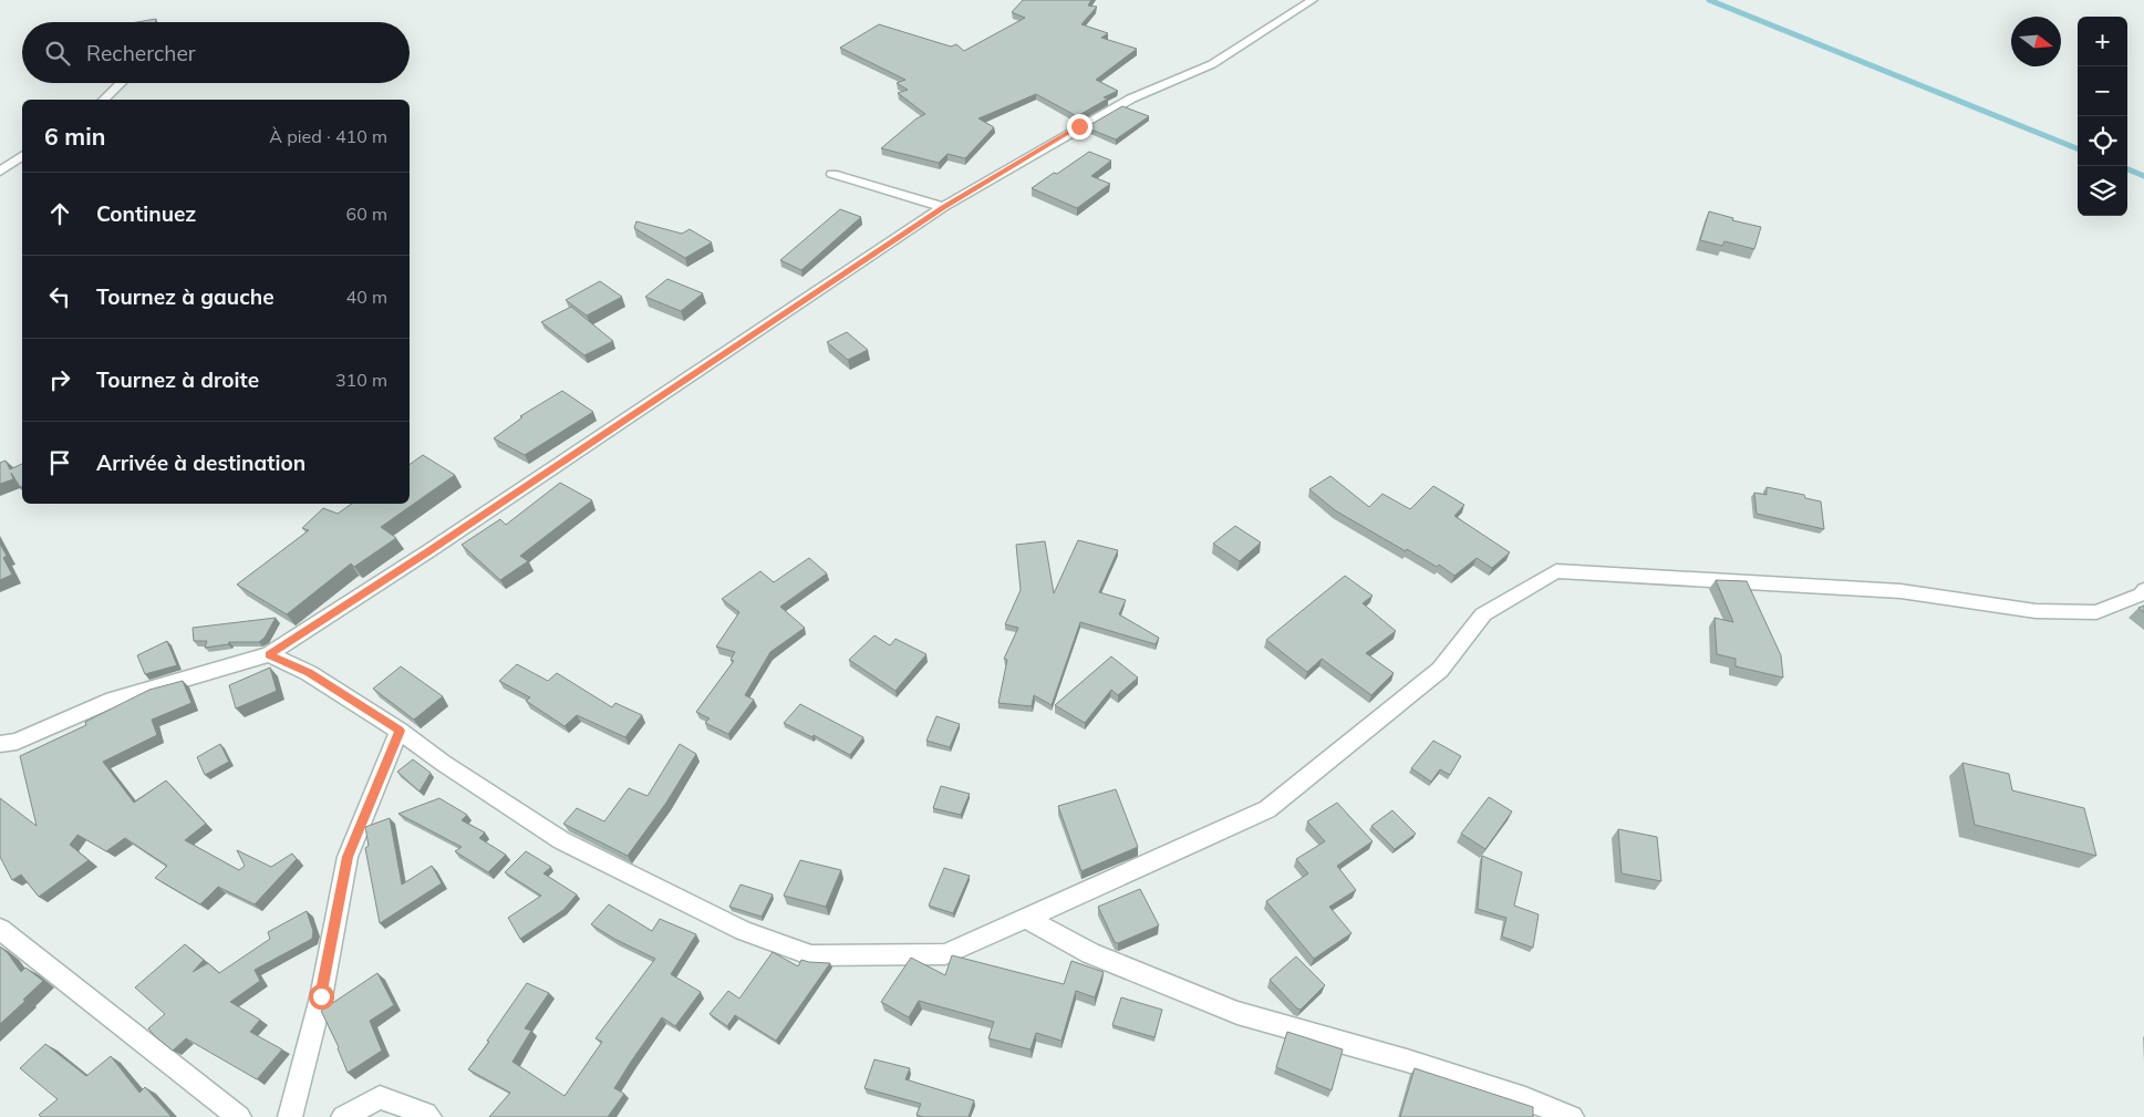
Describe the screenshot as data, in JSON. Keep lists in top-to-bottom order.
{
  "north": "right",
  "page": {
    "map_buttons": ["+", "−"],
    "search": "Rechercher",
    "heading": ["6 min", "À pied · 410 m"],
    "list": [
      ["Continuez", "60 m"],
      ["Tournez à gauche", "40 m"],
      ["Tournez à droite", "310 m"],
      "Arrivée à destination"
    ]
  }
}
